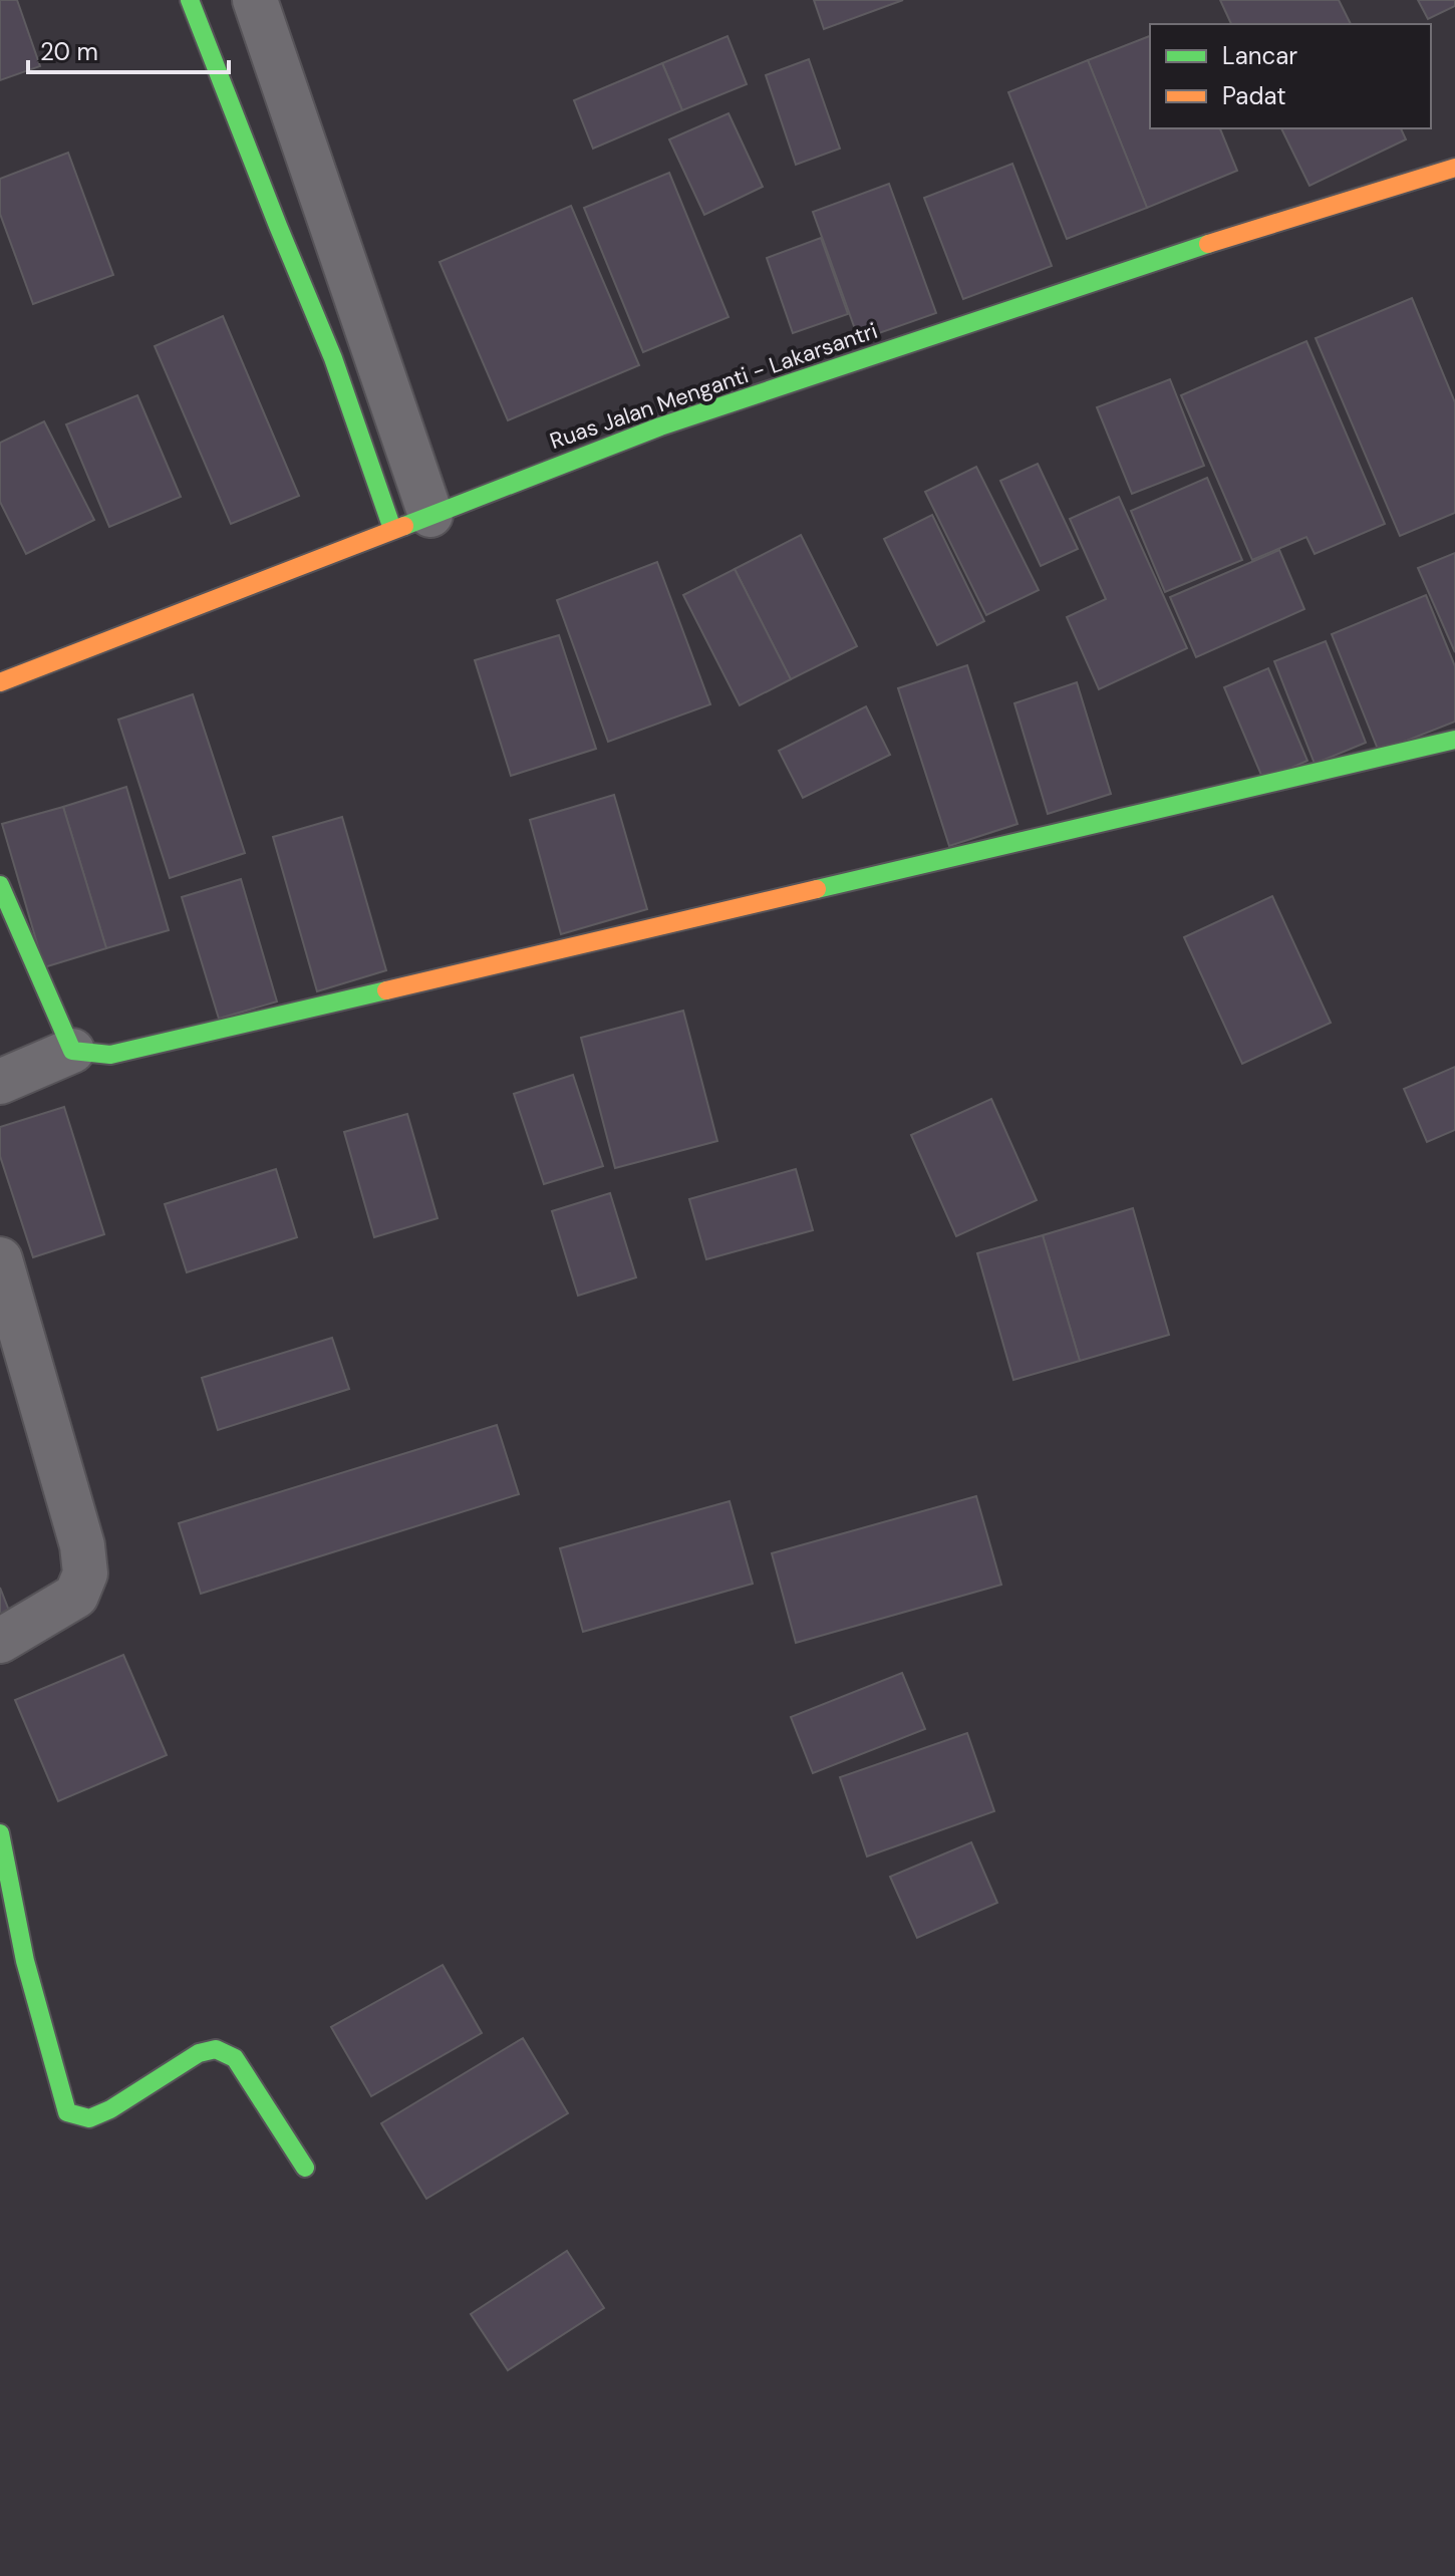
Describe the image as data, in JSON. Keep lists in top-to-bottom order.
{
  "streets": {
    "street": ["Ruas Jalan Menganti - Lakarsantri"]
  },
  "legend": ["Lancar", "Padat"],
  "scale_bar": "20 m"
}
